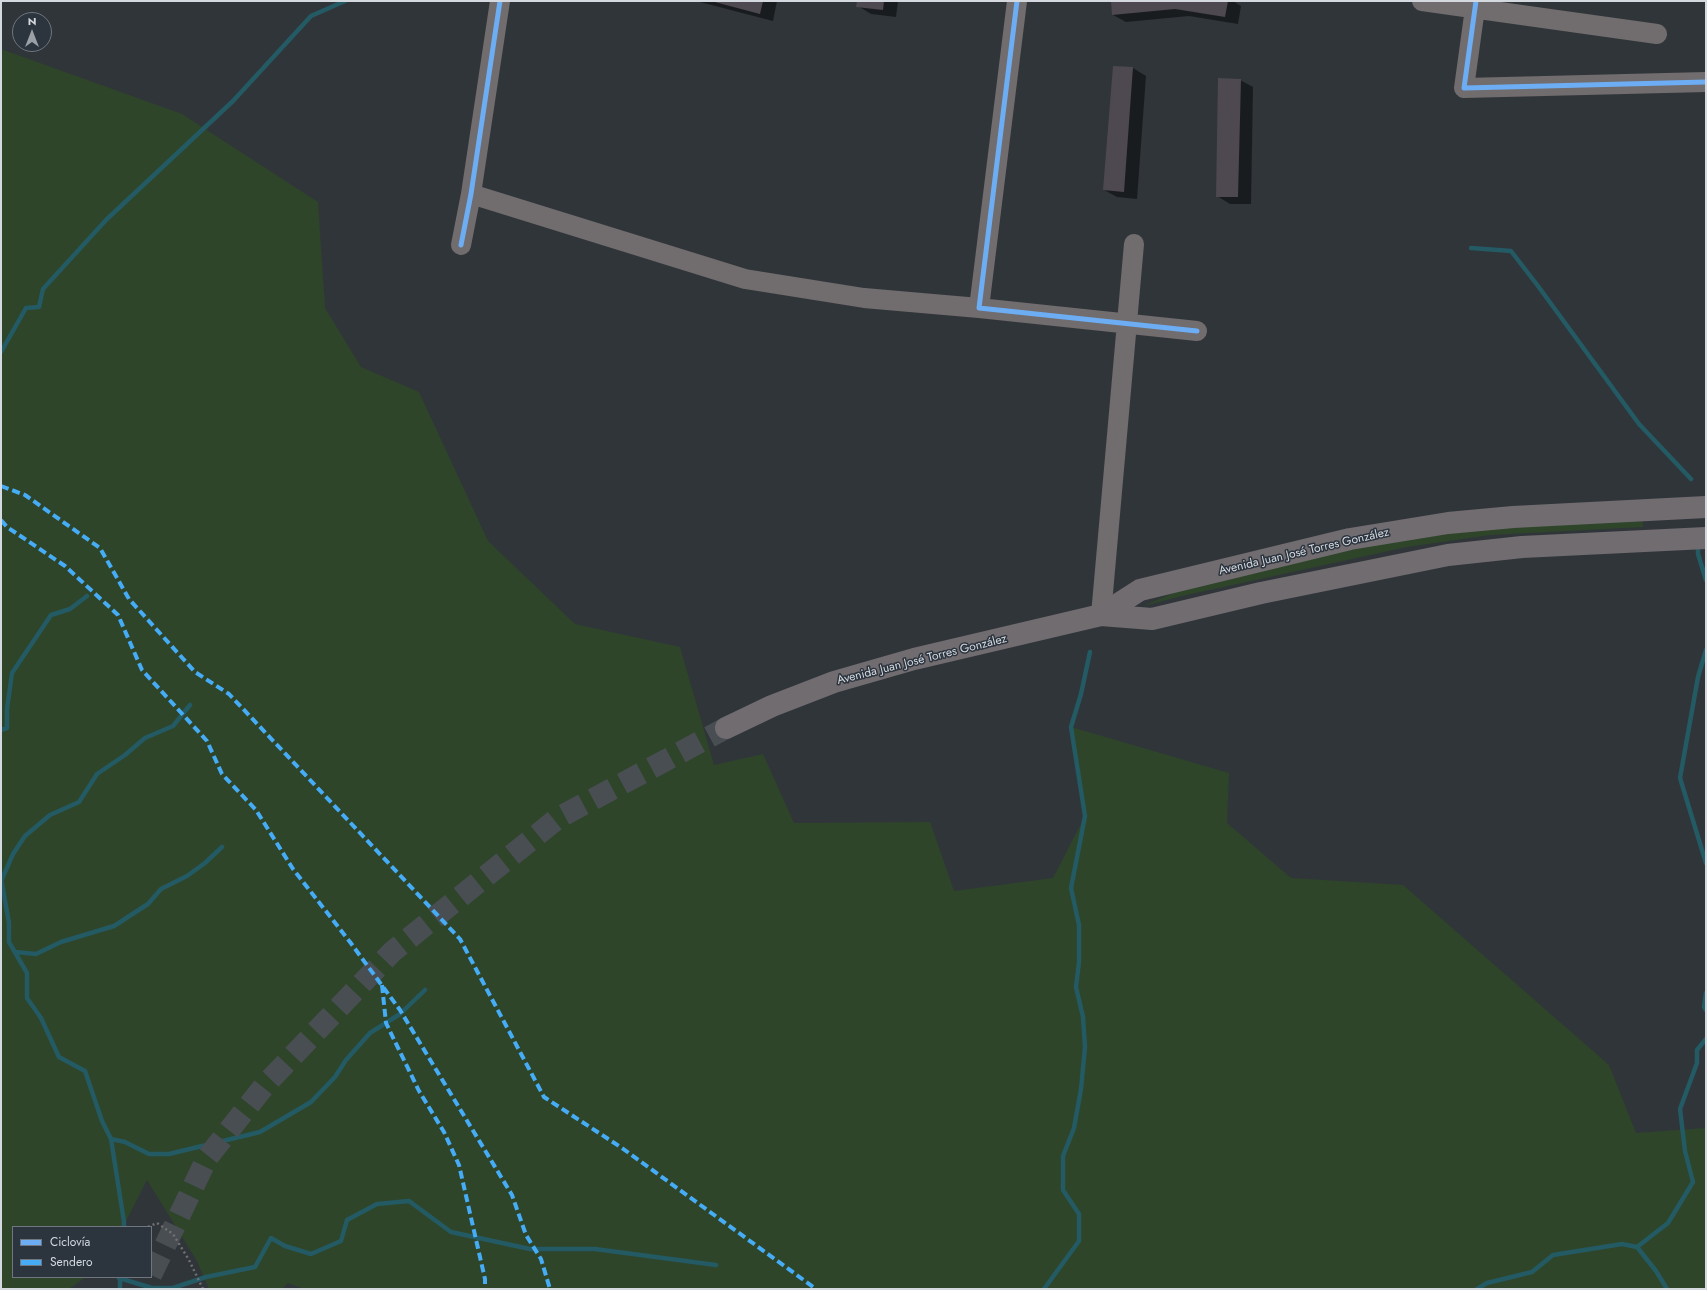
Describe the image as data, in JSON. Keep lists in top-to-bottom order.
{
  "streets": {
    "main road": ["Avenida Juan José Torres González"]
  },
  "legend": ["Ciclovía", "Sendero"],
  "north": "top"
}
